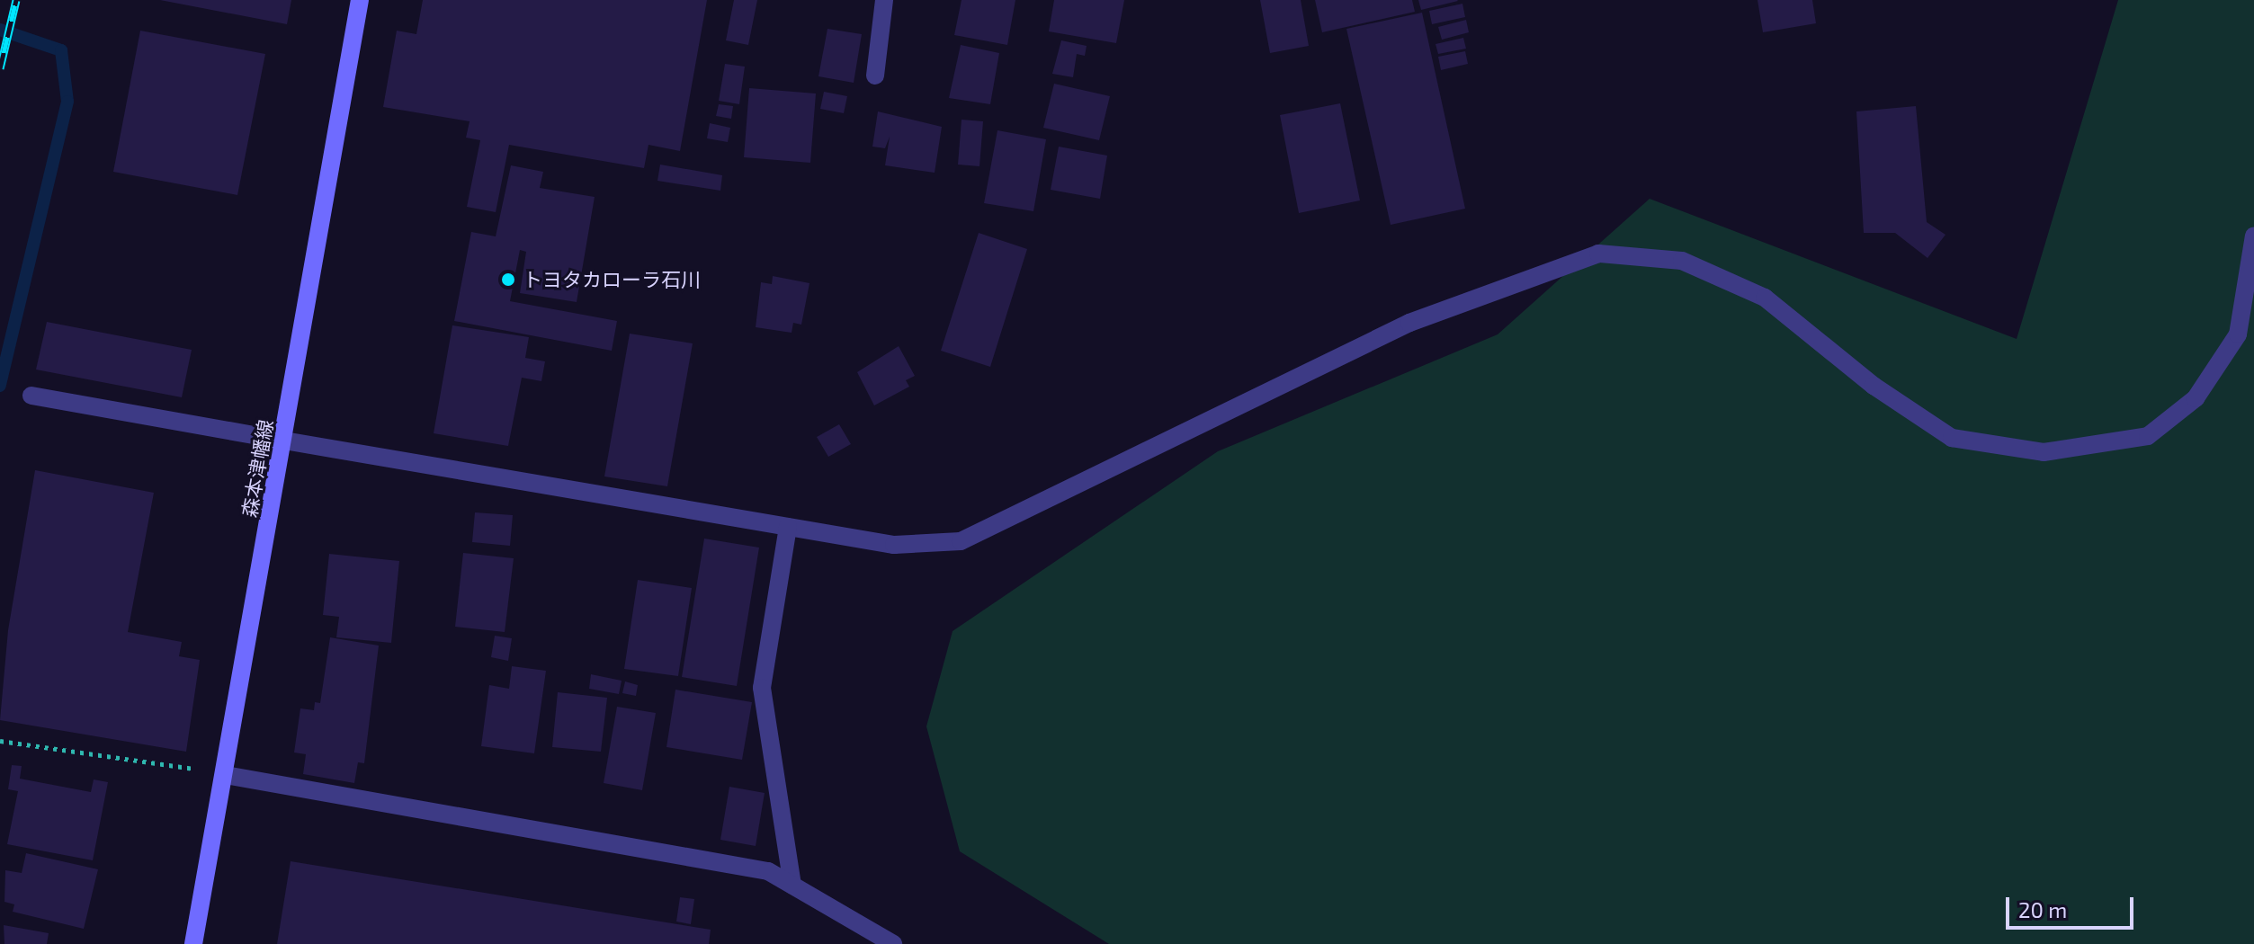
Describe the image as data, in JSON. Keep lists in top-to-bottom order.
{
  "streets": {
    "main road": ["森本津幡線"]
  },
  "places": ["トヨタカローラ石川"],
  "scale_bar": "20 m"
}
